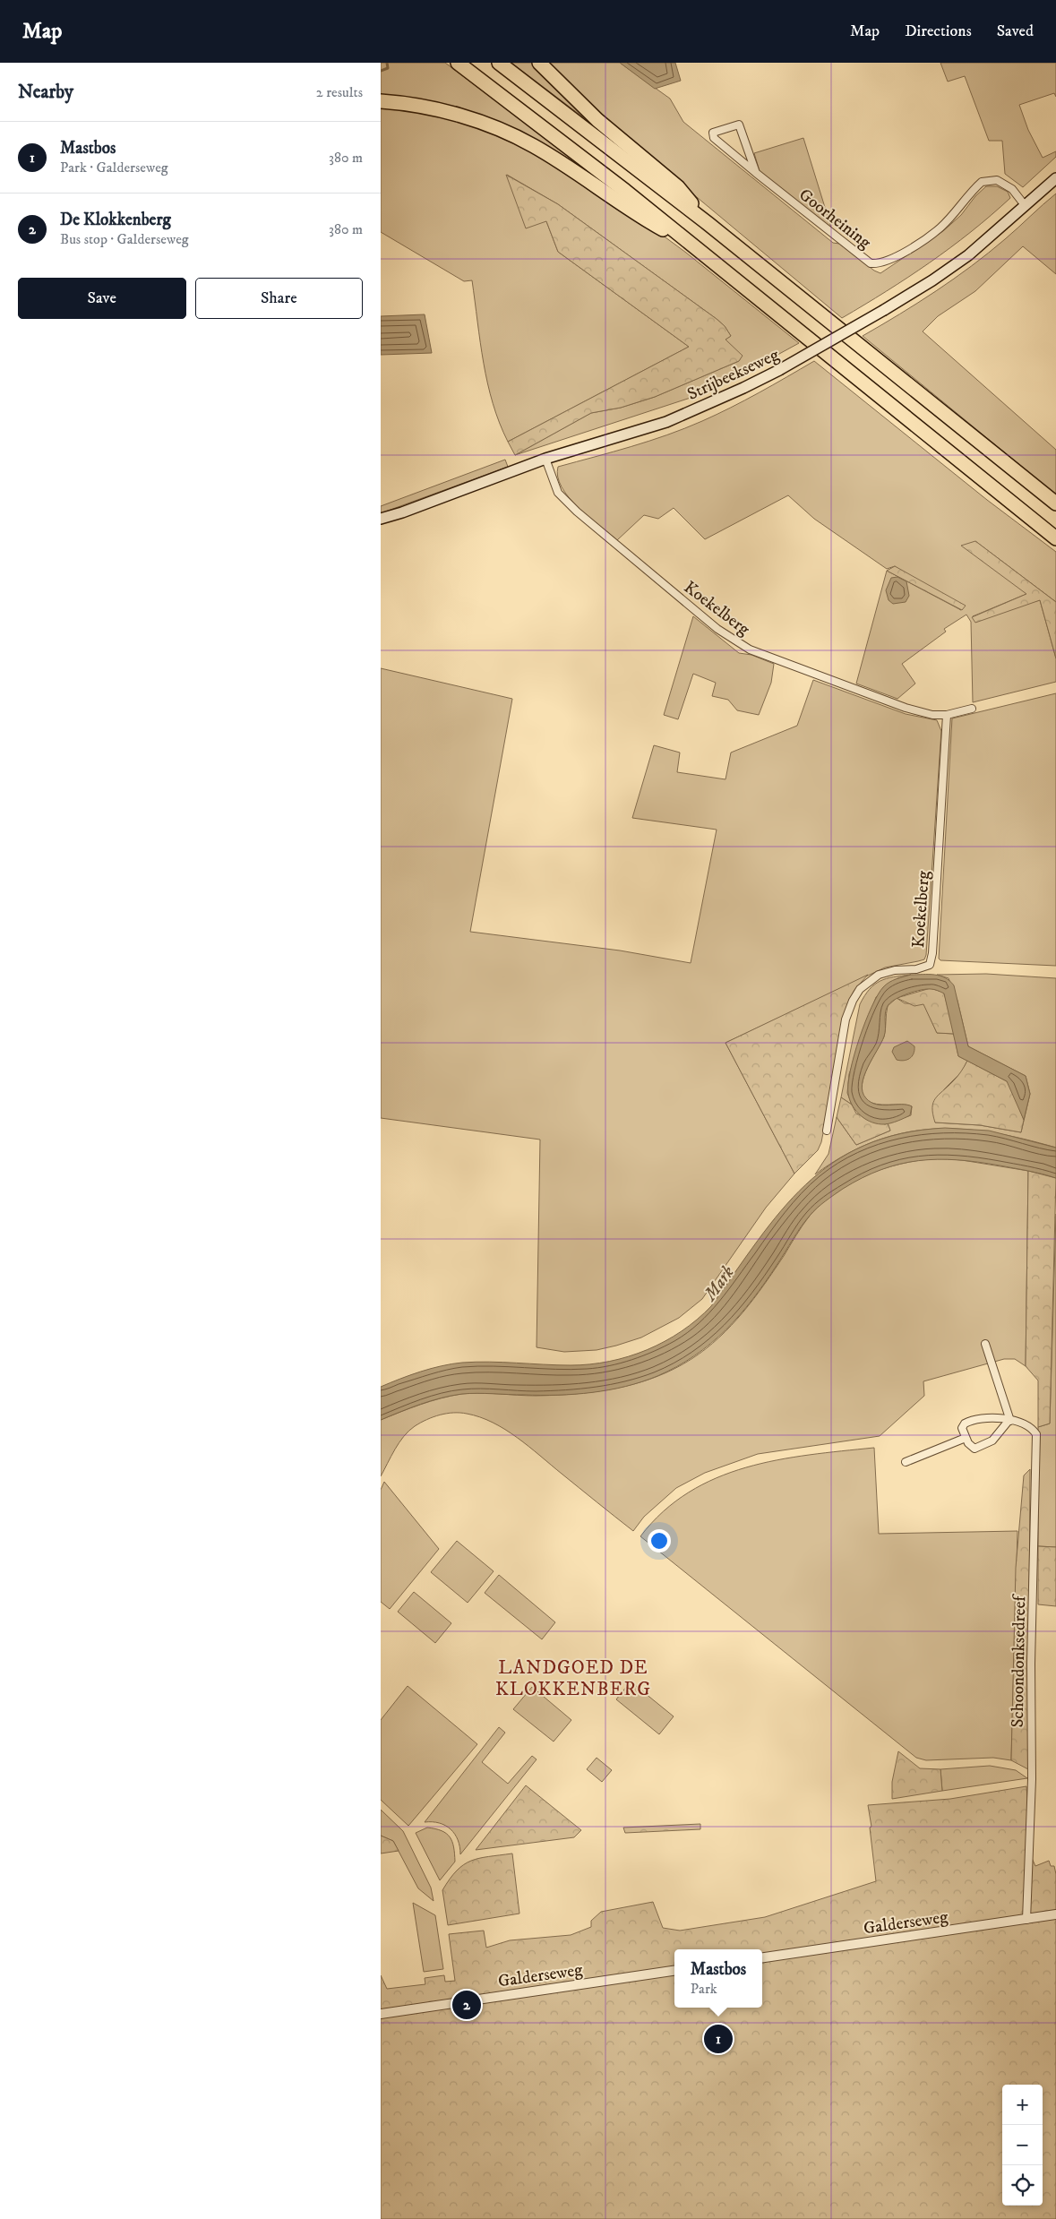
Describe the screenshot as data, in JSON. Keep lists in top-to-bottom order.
{
  "streets": {
    "main road": ["Strijbeekseweg"],
    "street": [
      "Goorheining",
      "Koekelberg",
      "Schoondonksedreef",
      "Galderseweg"
    ]
  },
  "crossings": [
    ["Goorheining", "Strijbeekseweg"],
    ["Strijbeekseweg", "Koekelberg"],
    ["Schoondonksedreef", "Galderseweg"]
  ],
  "districts": ["LANDGOED DE KLOKKENBERG"],
  "water": ["Mark"],
  "page": {
    "header": "Map",
    "nav": ["Map", "Directions", "Saved"],
    "heading": ["Nearby", "2 results"],
    "list": [
      {
        "mark": "1",
        "name": "Mastbos",
        "note": "Park · Galderseweg",
        "value": "380 m"
      },
      {
        "mark": "2",
        "name": "De Klokkenberg",
        "note": "Bus stop · Galderseweg",
        "value": "380 m"
      }
    ],
    "buttons": ["Save", "Share"],
    "popup": ["Mastbos", "Park"],
    "pins": ["2", "1"],
    "map_buttons": ["+", "−"]
  }
}
